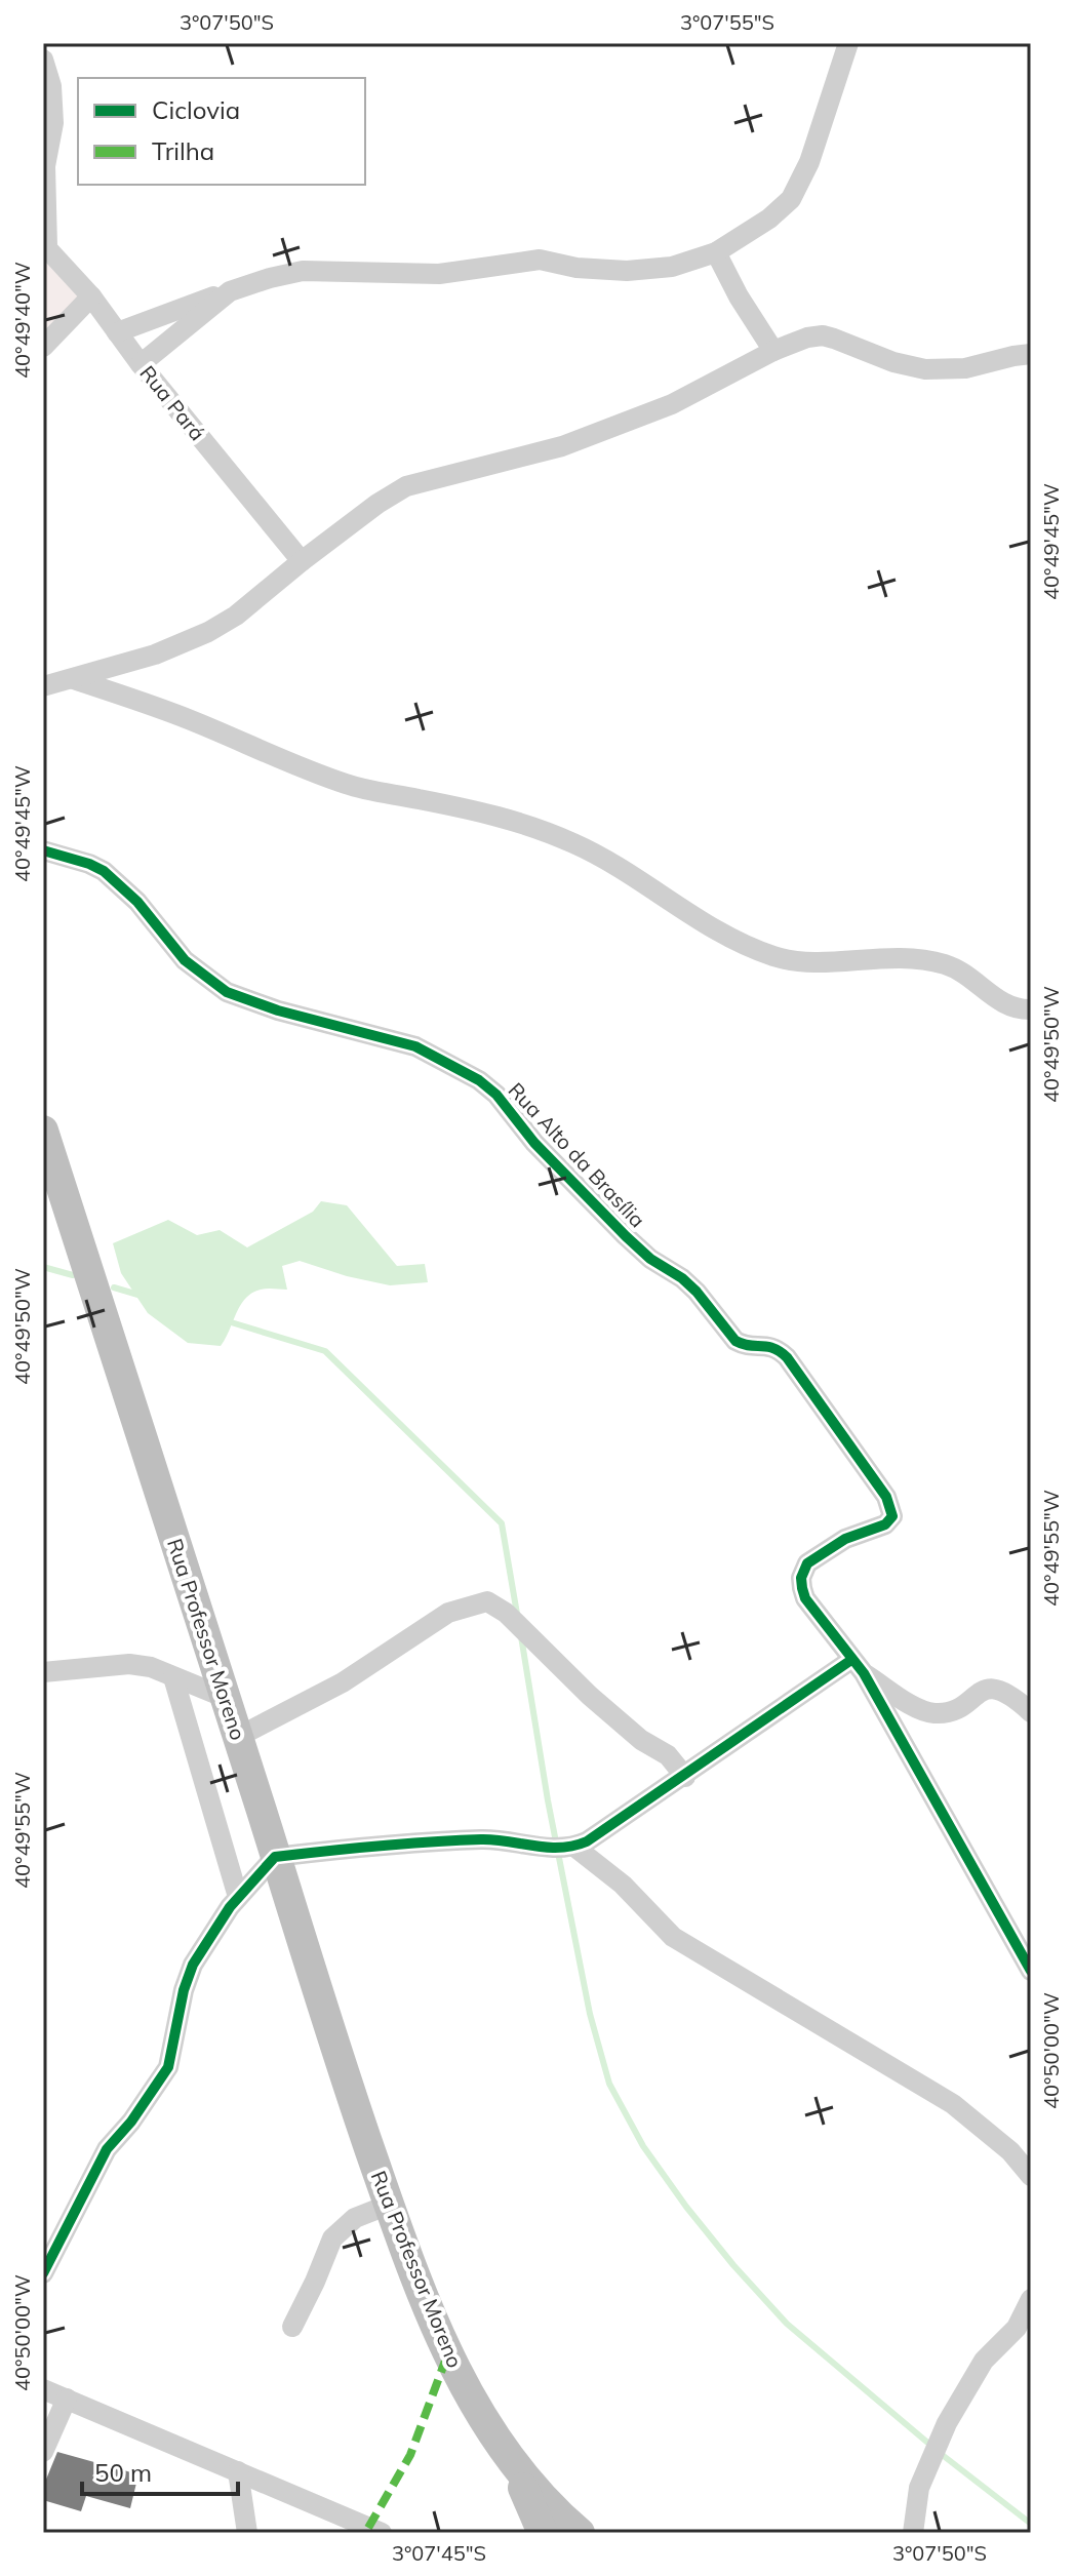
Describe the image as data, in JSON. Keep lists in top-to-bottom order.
{
  "streets": {
    "highway": ["Rua Professor Moreno"],
    "street": ["Rua Pará", "Rua Alto da Brasília"]
  },
  "legend": ["Ciclovia", "Trilha"],
  "scale_bar": "50 m",
  "coordinates": [
    "3°07'50\"S",
    "3°07'55\"S",
    "40°49'40\"W",
    "40°49'45\"W",
    "40°49'50\"W",
    "40°49'55\"W",
    "40°50'00\"W",
    "3°07'45\"S"
  ]
}
